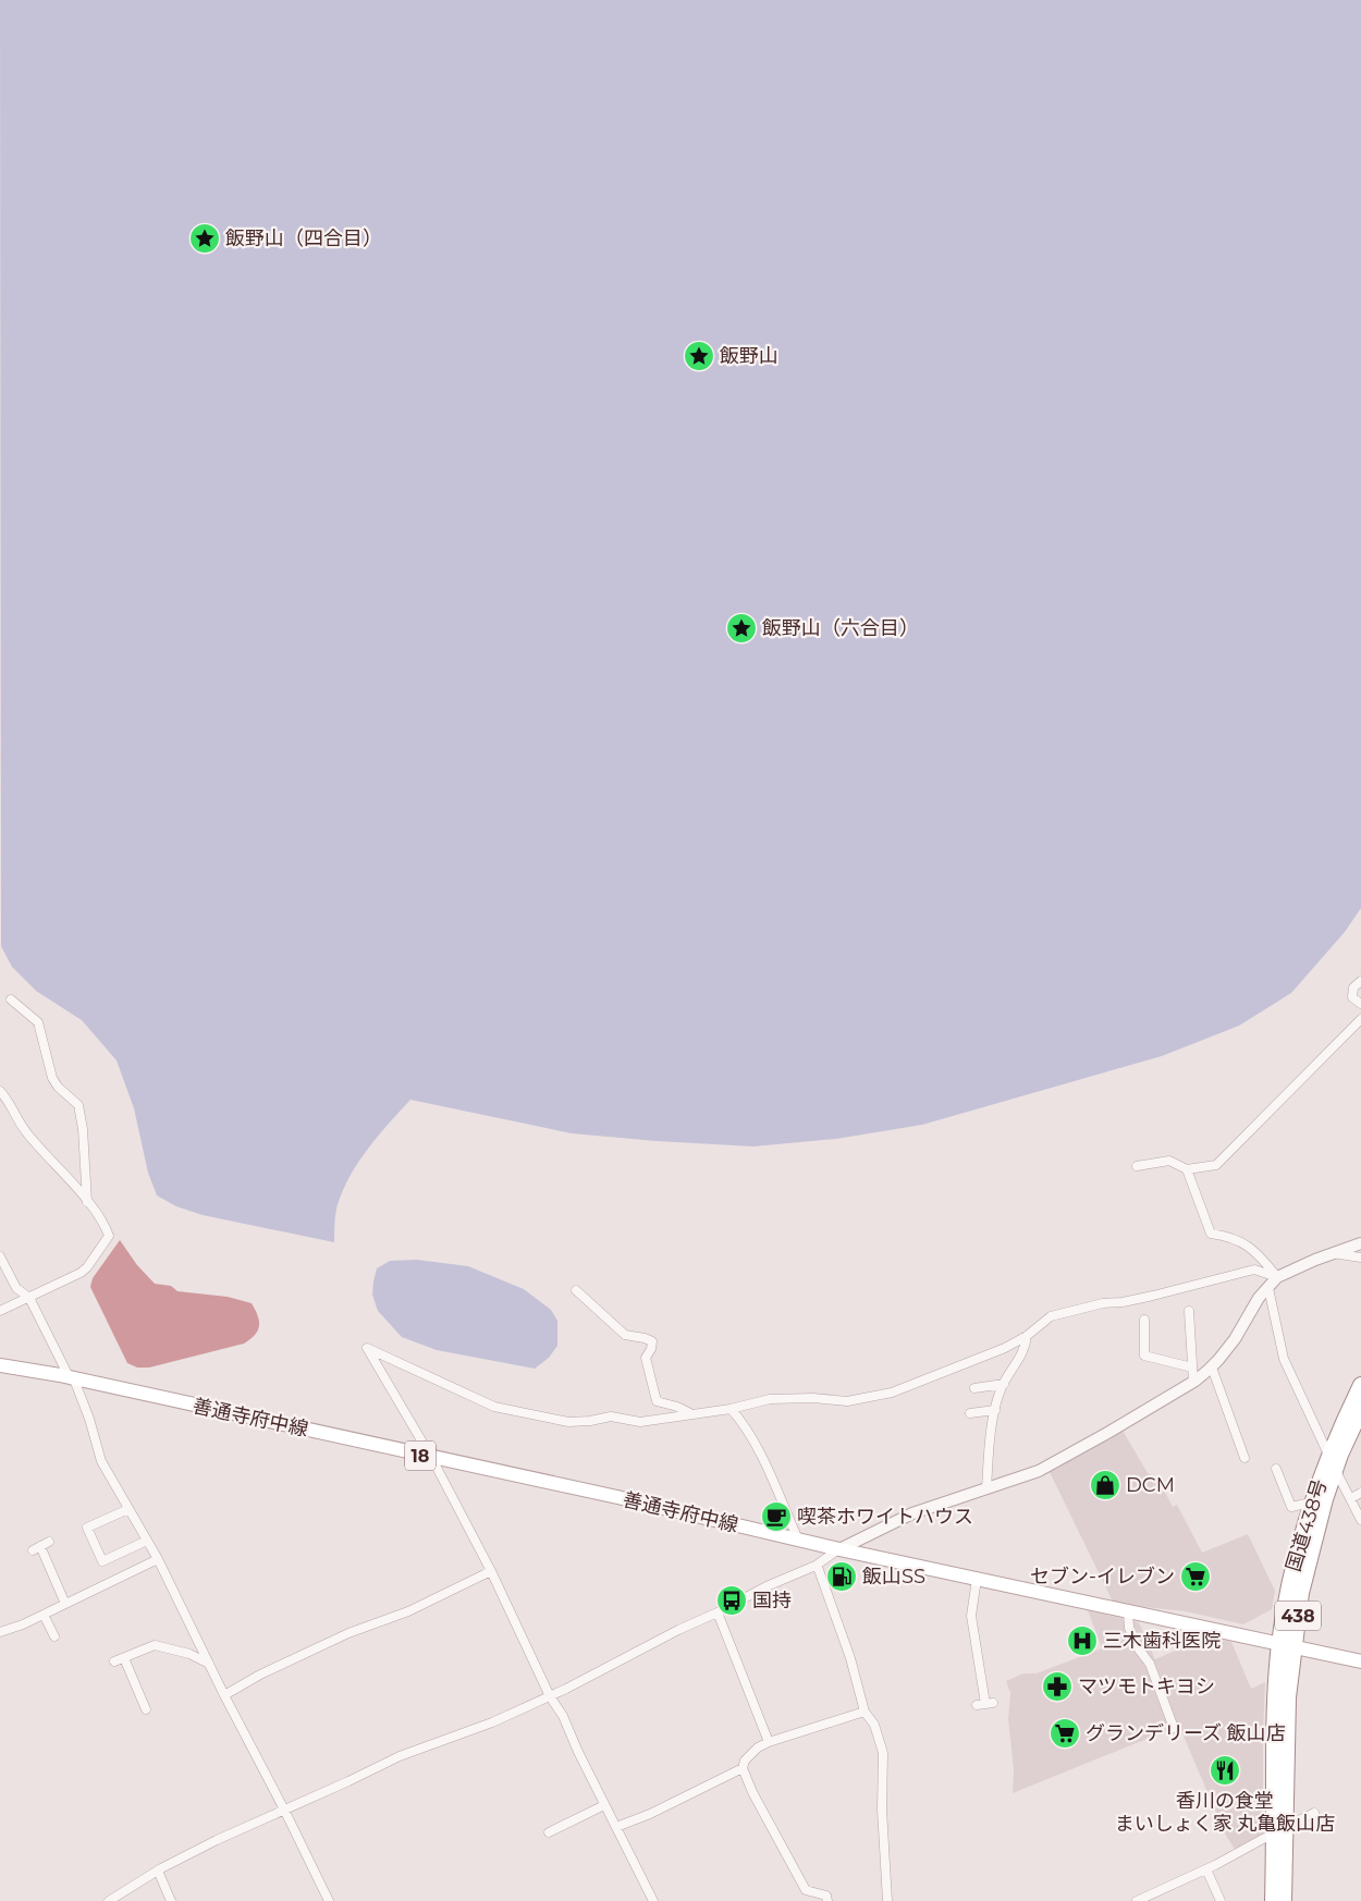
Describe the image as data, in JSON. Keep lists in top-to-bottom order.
{
  "streets": {
    "highway": ["国道438号", "438"],
    "main road": ["善通寺府中線", "18"]
  },
  "crossings": [
    ["善通寺府中線", "国道438号"]
  ],
  "places": {
    "place": ["飯野山（四合目）", "飯野山", "飯野山（六合目）"],
    "shop": ["DCM"],
    "cafe": ["喫茶ホワイトハウス"],
    "fuel station": ["飯山SS"],
    "supermarket": ["セブン-イレブン", "グランデリーズ 飯山店"],
    "bus stop": ["国持"],
    "hospital": ["三木歯科医院"],
    "pharmacy": ["マツモトキヨシ"],
    "restaurant": ["香川の食堂 まいしょく家 丸亀飯山店"]
  }
}
